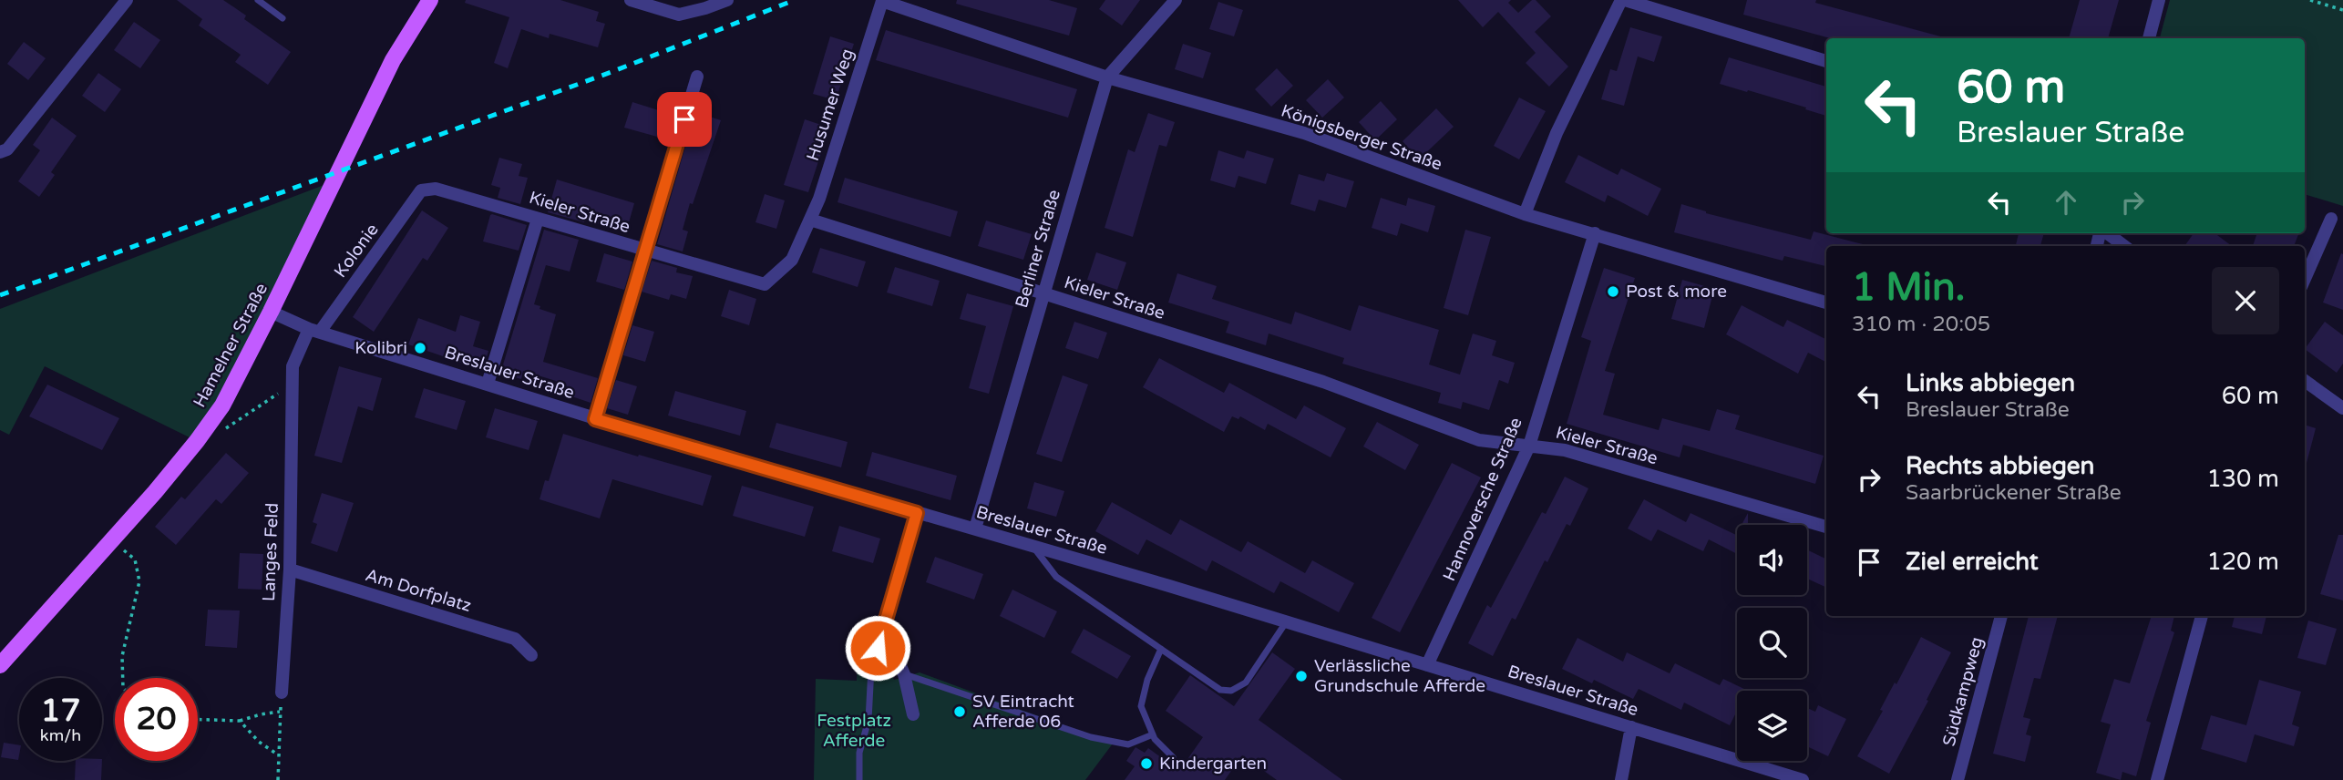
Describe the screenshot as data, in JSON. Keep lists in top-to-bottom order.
{
  "streets": {
    "main road": ["Hamelner Straße"],
    "street": [
      "Husumer Weg",
      "Königsberger Straße",
      "Kieler Straße",
      "Berliner Straße",
      "Kolonie",
      "Breslauer Straße",
      "Hannoversche Straße",
      "Langes Feld",
      "Am Dorfplatz",
      "Südkampweg"
    ]
  },
  "crossings": [
    ["Husumer Weg", "Königsberger Straße"],
    ["Husumer Weg", "Kieler Straße"],
    ["Königsberger Straße", "Berliner Straße"],
    ["Königsberger Straße", "Hannoversche Straße"],
    ["Kieler Straße", "Berliner Straße"],
    ["Kieler Straße", "Kolonie"],
    ["Kieler Straße", "Hannoversche Straße"],
    ["Berliner Straße", "Breslauer Straße"],
    ["Kolonie", "Breslauer Straße"],
    ["Kolonie", "Langes Feld"],
    ["Hamelner Straße", "Breslauer Straße"],
    ["Breslauer Straße", "Hannoversche Straße"],
    ["Breslauer Straße", "Langes Feld"],
    ["Langes Feld", "Am Dorfplatz"]
  ],
  "parks": ["Festplatz Afferde"],
  "places": [
    "Post & more",
    "Kolibri",
    "Verlässliche Grundschule Afferde",
    "SV Eintracht Afferde 06",
    "Kindergarten"
  ],
  "page": {
    "turn": ["60 m", "Breslauer Straße"],
    "heading": ["1 Min.", "310 m · 20:05"],
    "list": [
      {
        "name": "Links abbiegen",
        "note": "Breslauer Straße",
        "value": "60 m"
      },
      {
        "name": "Rechts abbiegen",
        "note": "Saarbrückener Straße",
        "value": "130 m"
      },
      {
        "name": "Ziel erreicht",
        "value": "120 m"
      }
    ],
    "speed": "17 km/h",
    "limit": "20"
  }
}
